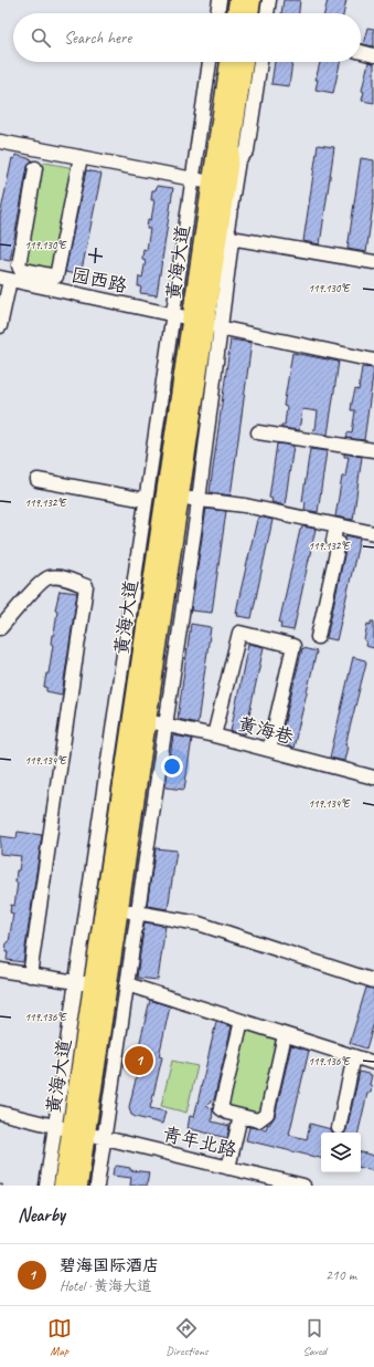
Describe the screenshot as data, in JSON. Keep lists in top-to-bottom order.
{
  "streets": {
    "main road": ["黄海大道"],
    "street": ["园西路", "黄海巷", "青年北路"]
  },
  "crossings": [
    ["黄海大道", "园西路"],
    ["黄海大道", "黄海巷"],
    ["黄海大道", "青年北路"]
  ],
  "page": {
    "search": "Search here",
    "pins": "1",
    "heading": "Nearby",
    "list": [
      {
        "mark": "1",
        "name": "碧海国际酒店",
        "note": "Hotel · 黄海大道",
        "value": "210 m"
      }
    ],
    "nav": ["Map", "Directions", "Saved"]
  },
  "coordinates": [
    "119.130°E",
    "119.132°E",
    "119.134°E",
    "119.136°E"
  ]
}
